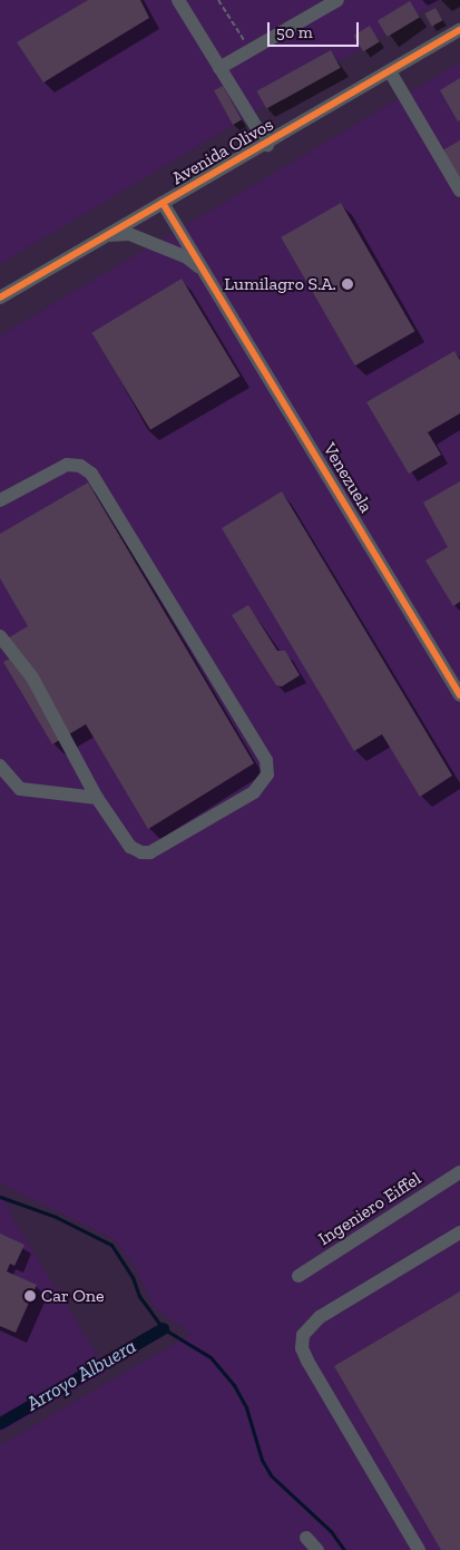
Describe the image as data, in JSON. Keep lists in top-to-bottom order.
{
  "streets": {
    "street": ["Avenida Olivos", "Venezuela", "Ingeniero Eiffel"]
  },
  "crossings": [
    ["Avenida Olivos", "Venezuela"]
  ],
  "water": ["Arroyo Albuera"],
  "places": ["Lumilagro S.A.", "Car One"],
  "scale_bar": "50 m"
}
